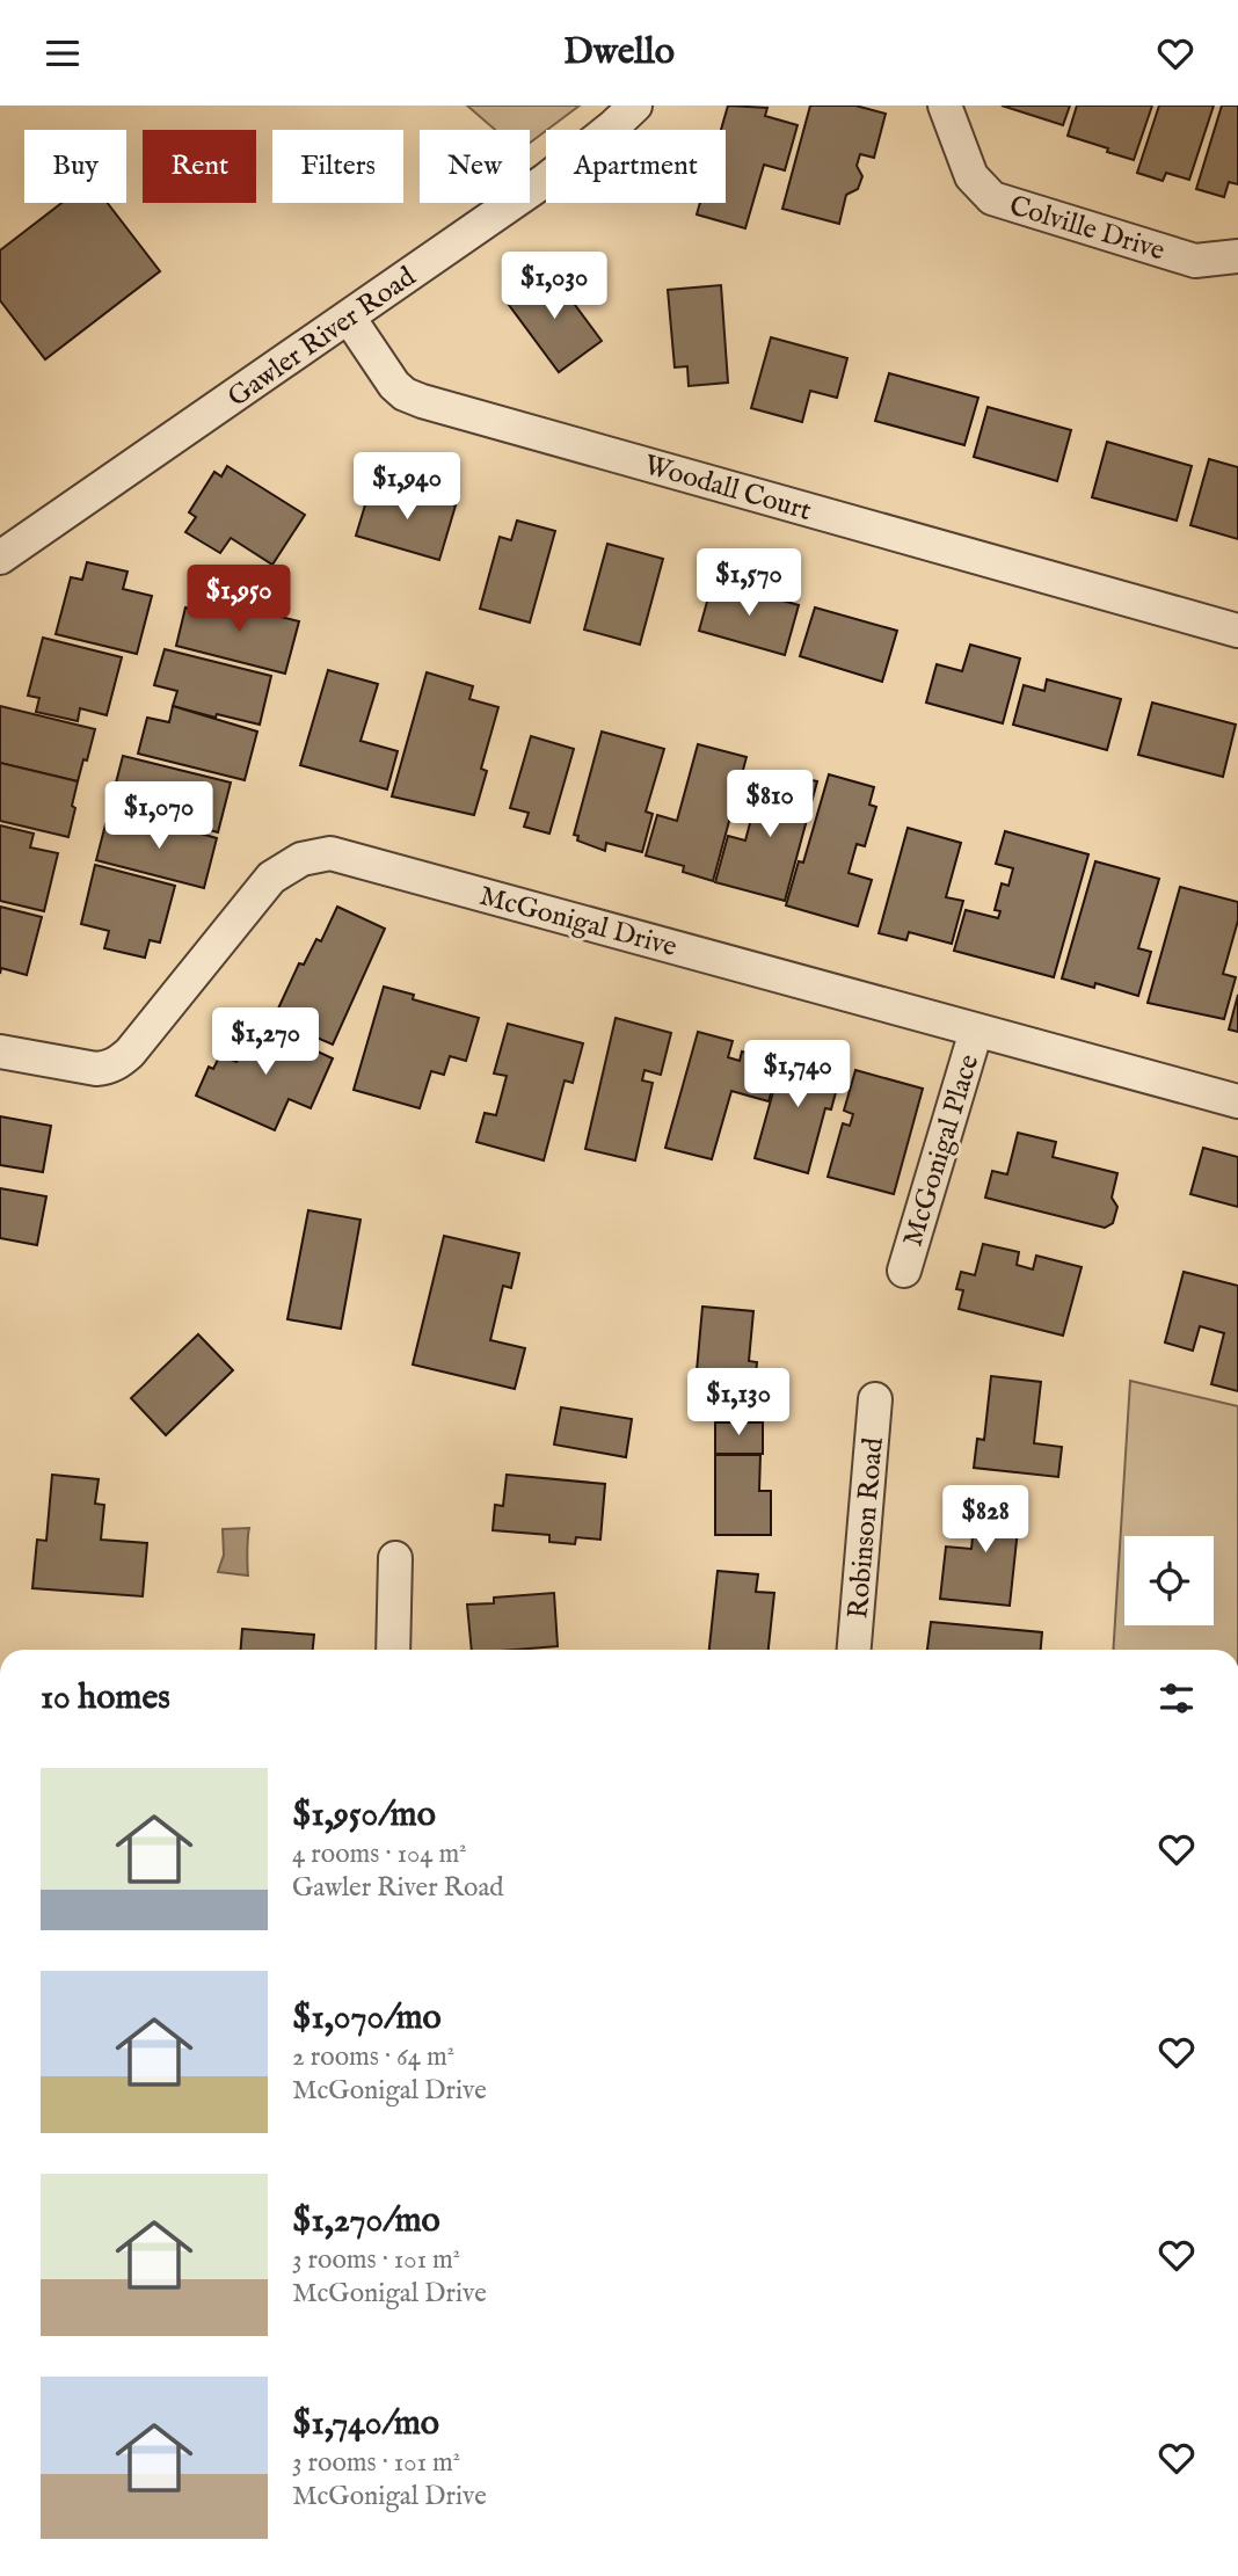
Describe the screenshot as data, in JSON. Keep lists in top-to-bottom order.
{
  "streets": {
    "street": [
      "Colville Drive",
      "Gawler River Road",
      "Woodall Court",
      "McGonigal Drive",
      "McGonigal Place",
      "Robinson Road"
    ]
  },
  "crossings": [
    ["Gawler River Road", "Woodall Court"],
    ["McGonigal Drive", "McGonigal Place"]
  ],
  "page": {
    "header": "Dwello",
    "chip": [
      "Buy",
      "Rent",
      "Filters",
      "New",
      "Apartment"
    ],
    "price": [
      "$1,030",
      "$1,940",
      "$1,570",
      "$1,950",
      "$810",
      "$1,070",
      "$1,270",
      "$1,740",
      "$1,130",
      "$828"
    ],
    "heading": "10 homes",
    "list": [
      {
        "name": "$1,950/mo",
        "note": "4 rooms · 104 m² · Gawler River Road"
      },
      {
        "name": "$1,070/mo",
        "note": "2 rooms · 64 m² · McGonigal Drive"
      },
      {
        "name": "$1,270/mo",
        "note": "3 rooms · 101 m² · McGonigal Drive"
      },
      {
        "name": "$1,740/mo",
        "note": "3 rooms · 101 m² · McGonigal Drive"
      }
    ]
  }
}
